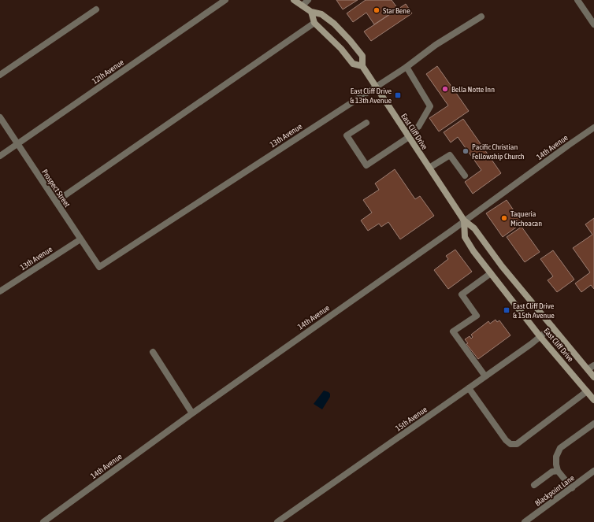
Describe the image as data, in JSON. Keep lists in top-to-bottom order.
{
  "streets": {
    "main road": ["East Cliff Drive"],
    "street": [
      "12th Avenue",
      "13th Avenue",
      "14th Avenue",
      "Prospect Street",
      "15th Avenue",
      "Blackpoint Lane"
    ]
  },
  "crossings": [
    ["12th Avenue", "Prospect Street"],
    ["East Cliff Drive", "13th Avenue"],
    ["East Cliff Drive", "14th Avenue"],
    ["East Cliff Drive", "15th Avenue"],
    ["13th Avenue", "Prospect Street"]
  ],
  "places": {
    "other": [
      "Star Bene",
      "Bella Notte Inn",
      "Pacific Christian Fellowship Church",
      "Taqueria Michoacan"
    ],
    "transit": ["East Cliff Drive & 13th Avenue", "East Cliff Drive & 15th Avenue"]
  }
}
